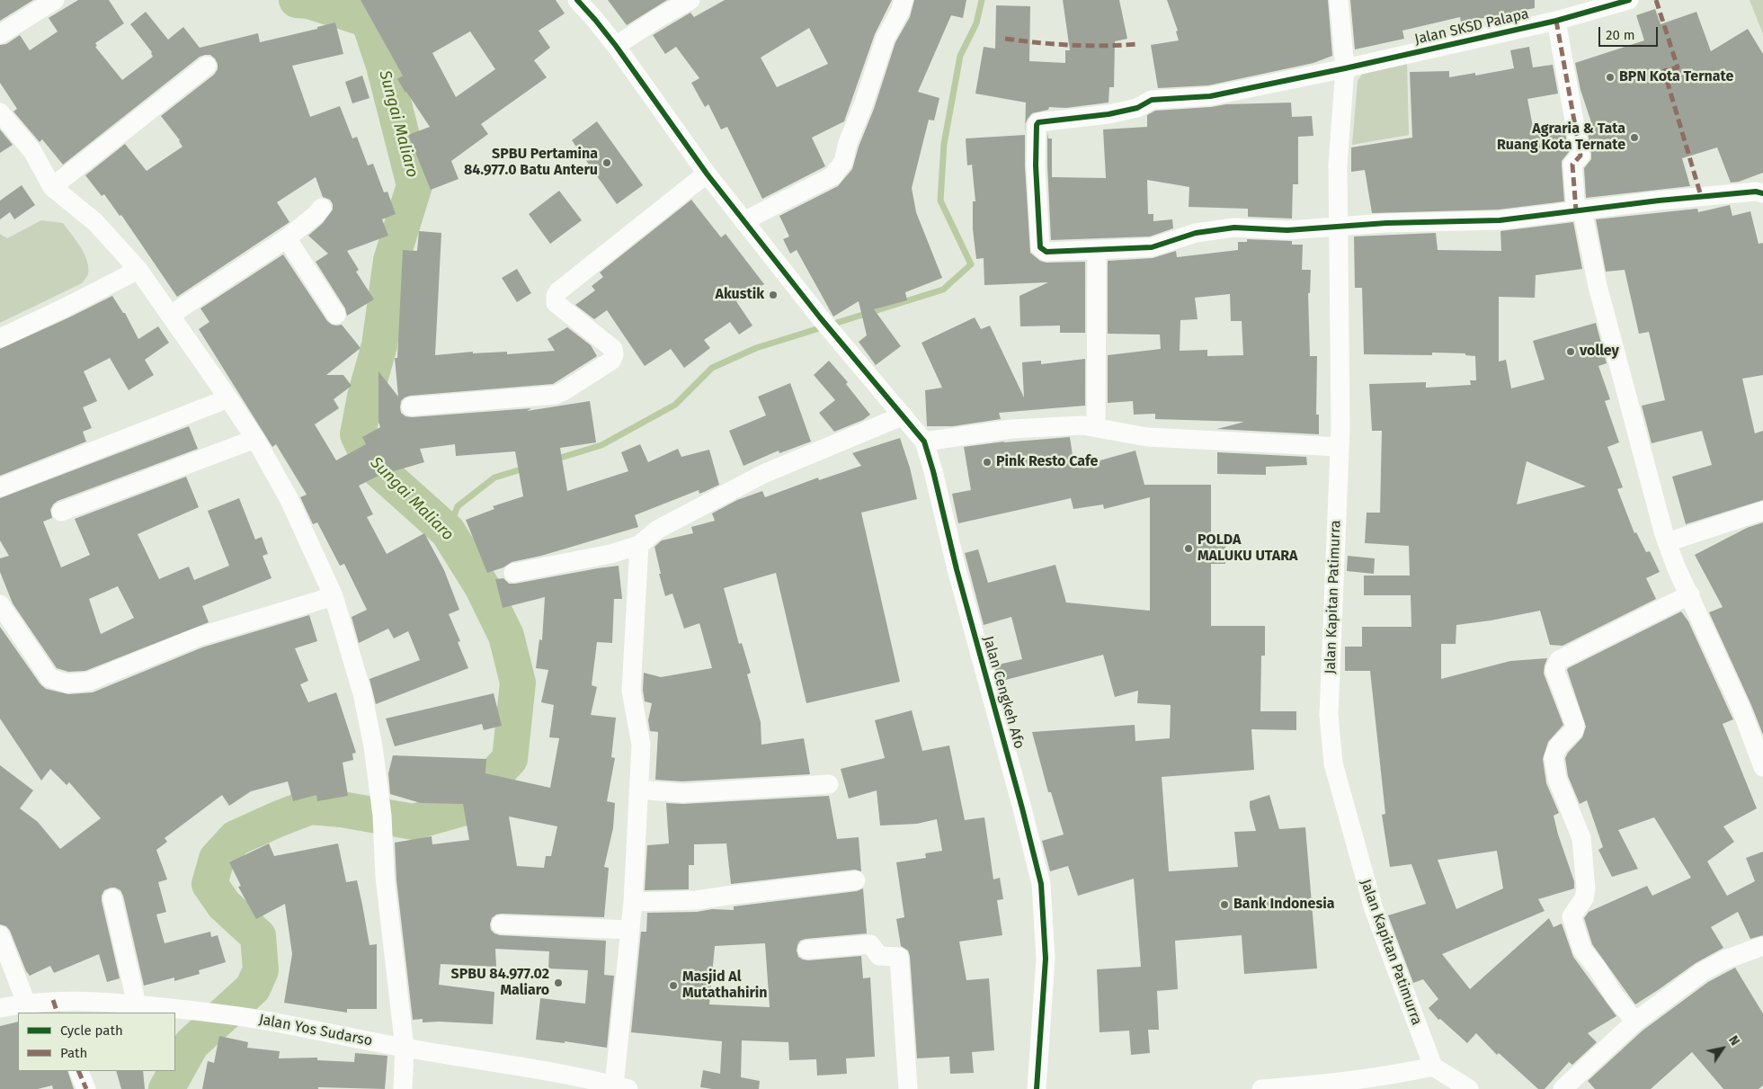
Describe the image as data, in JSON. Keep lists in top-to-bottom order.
{
  "streets": {
    "street": [
      "Jalan SKSD Palapa",
      "Jalan Kapitan Patimurra",
      "Jalan Cengkeh Afo",
      "Jalan Yos Sudarso"
    ]
  },
  "crossings": [
    ["Jalan SKSD Palapa", "Jalan Kapitan Patimurra"]
  ],
  "water": ["Sungai Maliaro"],
  "places": [
    "BPN Kota Ternate",
    "Agraria & Tata Ruang Kota Ternate",
    "SPBU Pertamina 84.977.0 Batu Anteru",
    "Akustik",
    "volley",
    "Pink Resto Cafe",
    "POLDA MALUKU UTARA",
    "Bank Indonesia",
    "SPBU 84.977.02 Maliaro",
    "Masjid Al Mutathahirin"
  ],
  "legend": ["Cycle path", "Path"],
  "scale_bar": "20 m",
  "north": "top right"
}
